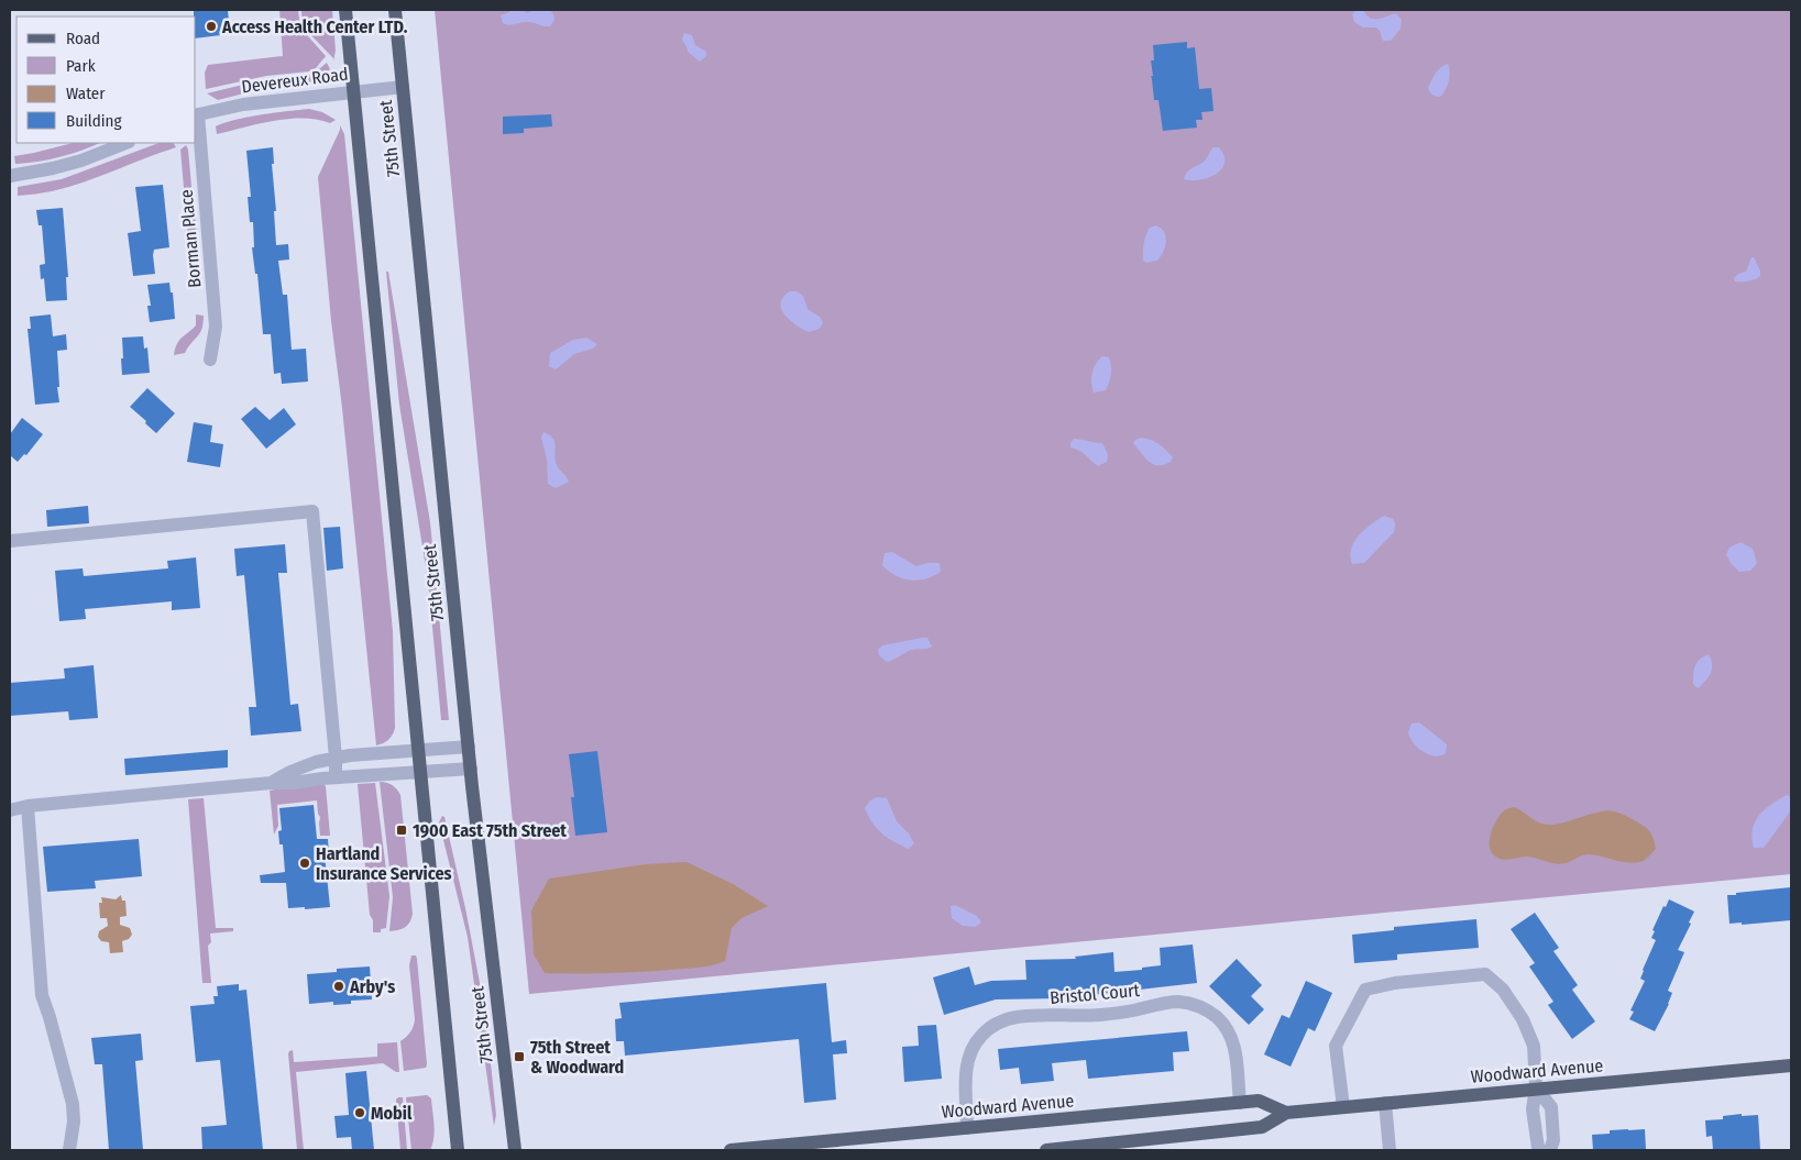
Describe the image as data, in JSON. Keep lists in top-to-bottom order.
{
  "streets": {
    "main road": ["75th Street", "Woodward Avenue"],
    "street": ["Devereux Road", "Borman Place", "Bristol Court"]
  },
  "crossings": [
    ["Devereux Road", "75th Street"],
    ["Devereux Road", "Borman Place"],
    ["Bristol Court", "Woodward Avenue"]
  ],
  "places": {
    "other": [
      "Access Health Center LTD.",
      "Hartland Insurance Services",
      "Arby's",
      "Mobil"
    ],
    "transit": ["1900 East 75th Street", "75th Street & Woodward"]
  },
  "legend": [
    "Road",
    "Park",
    "Water",
    "Building"
  ]
}
